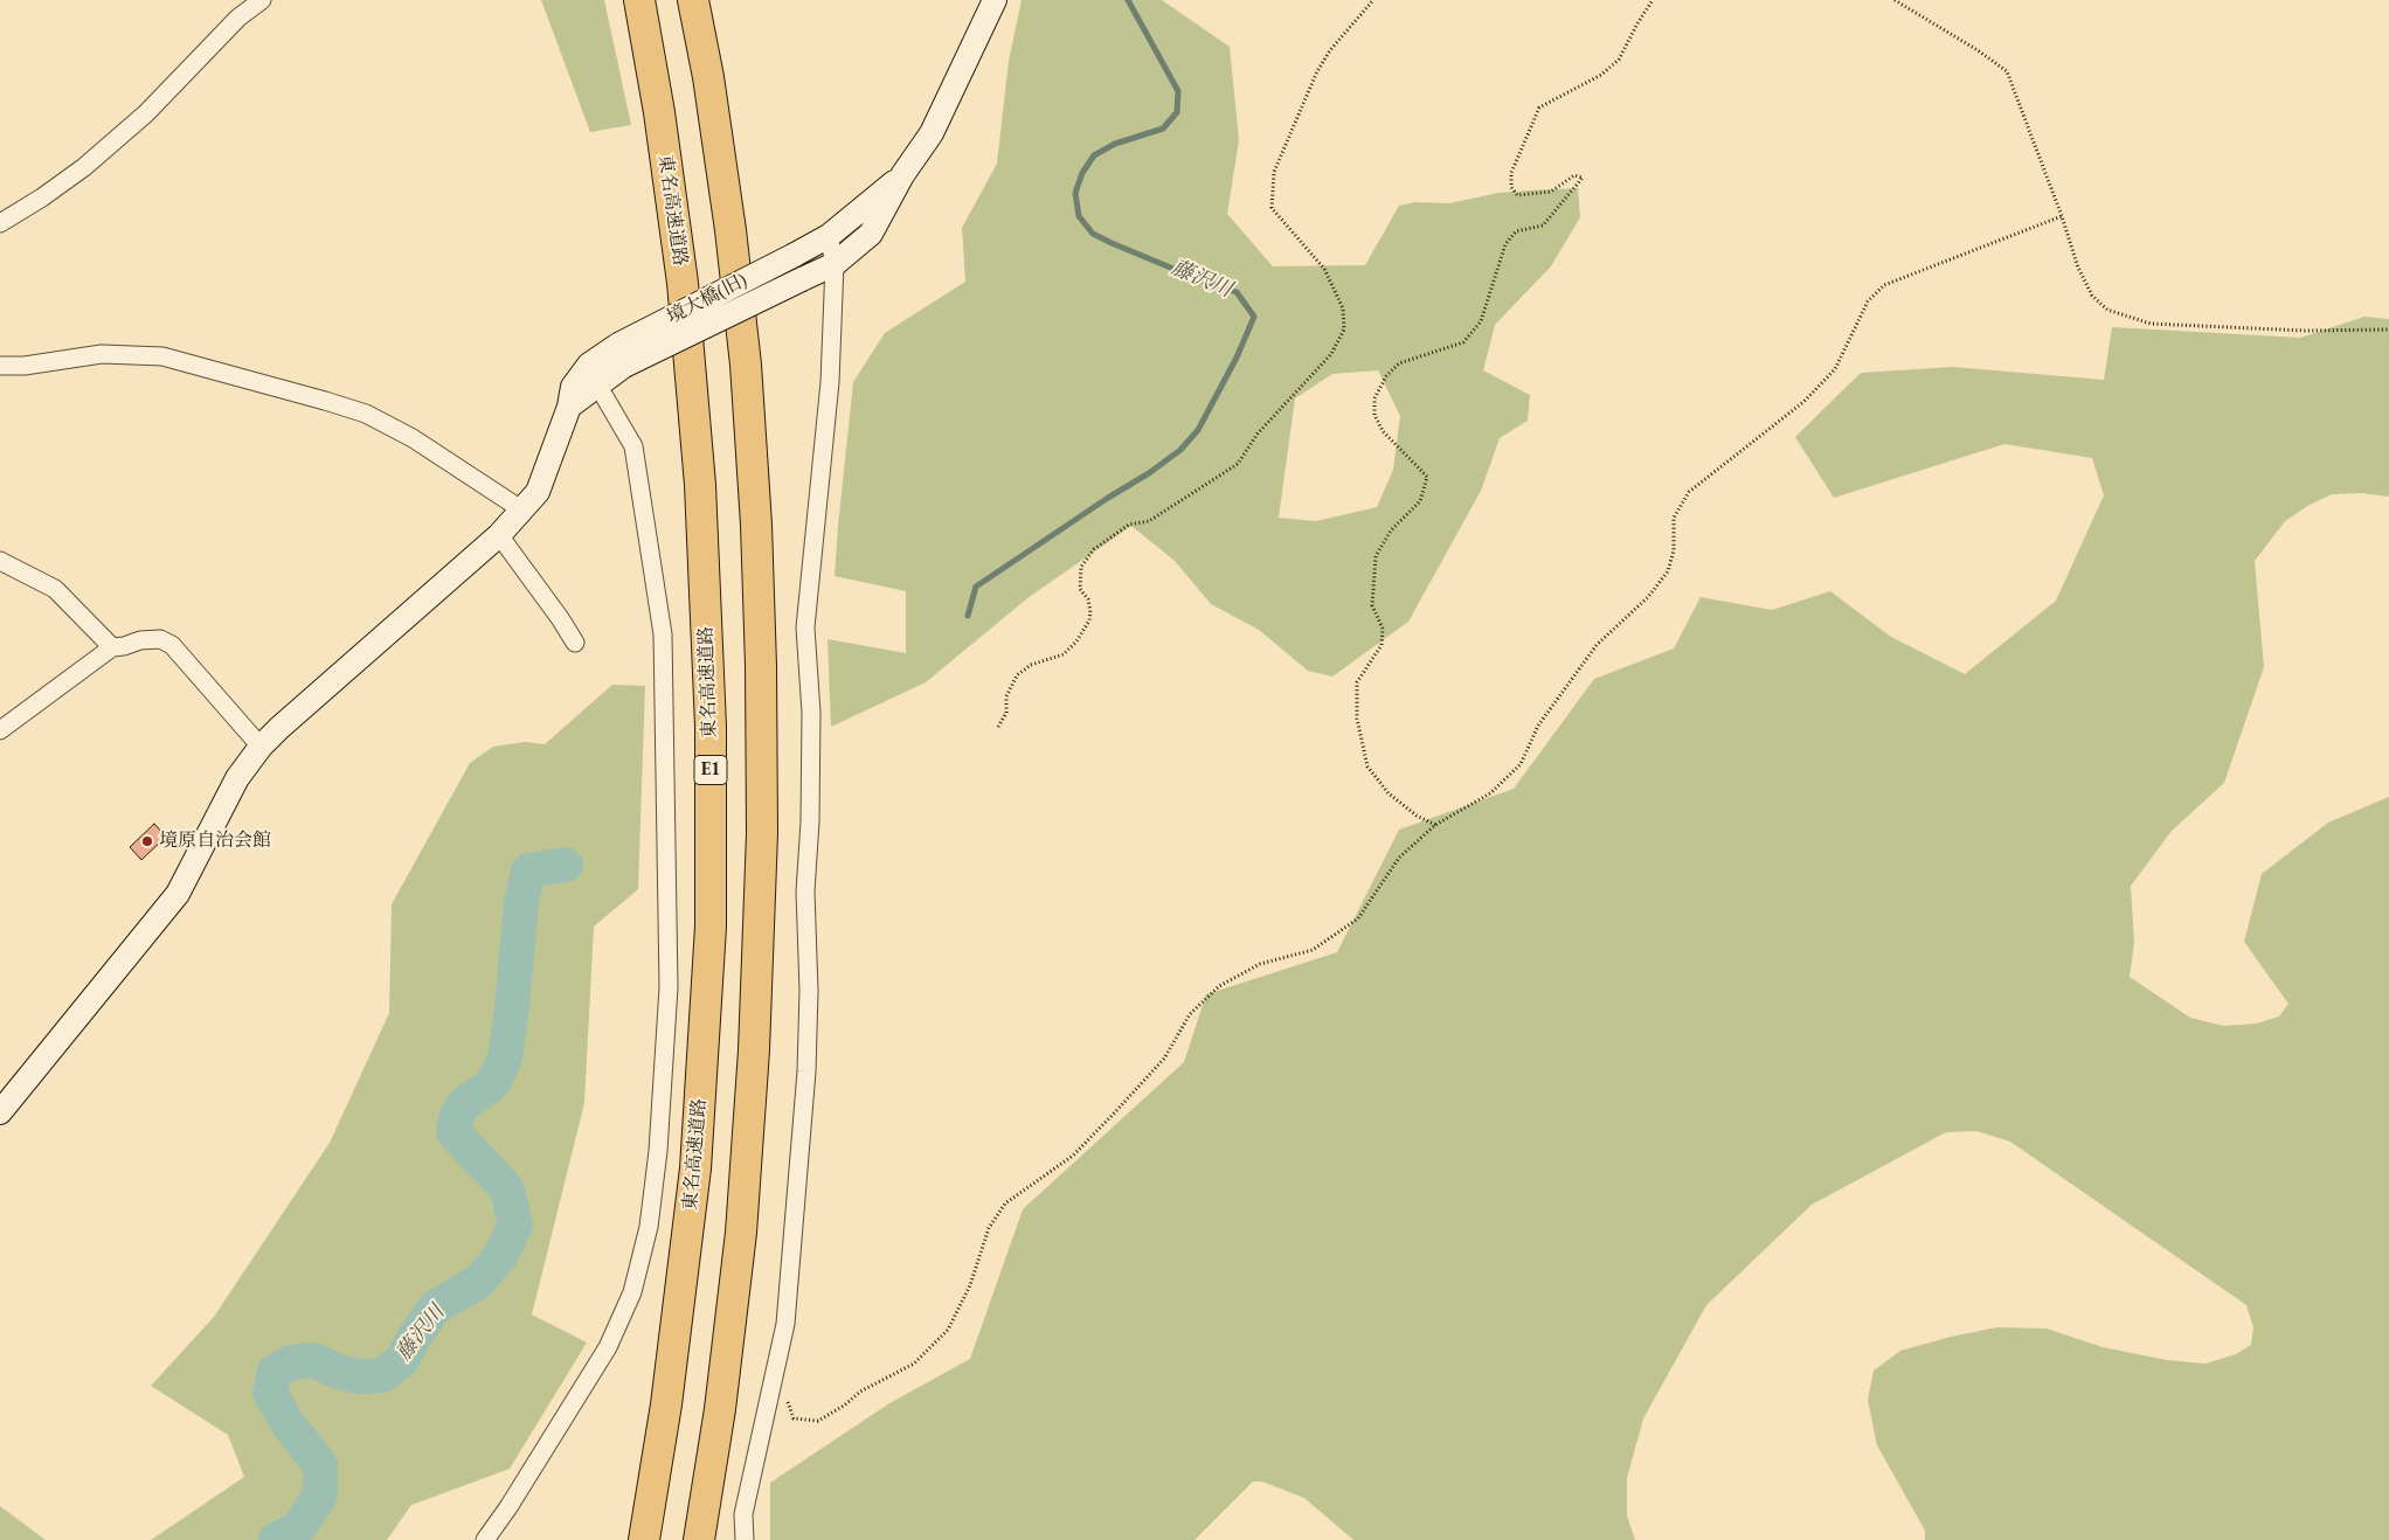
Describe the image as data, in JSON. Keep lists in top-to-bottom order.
{
  "streets": {
    "highway": ["東名高速道路", "E1"],
    "street": ["境大橋(旧)"]
  },
  "water": ["藤沢川"],
  "places": ["境原自治会館"]
}
